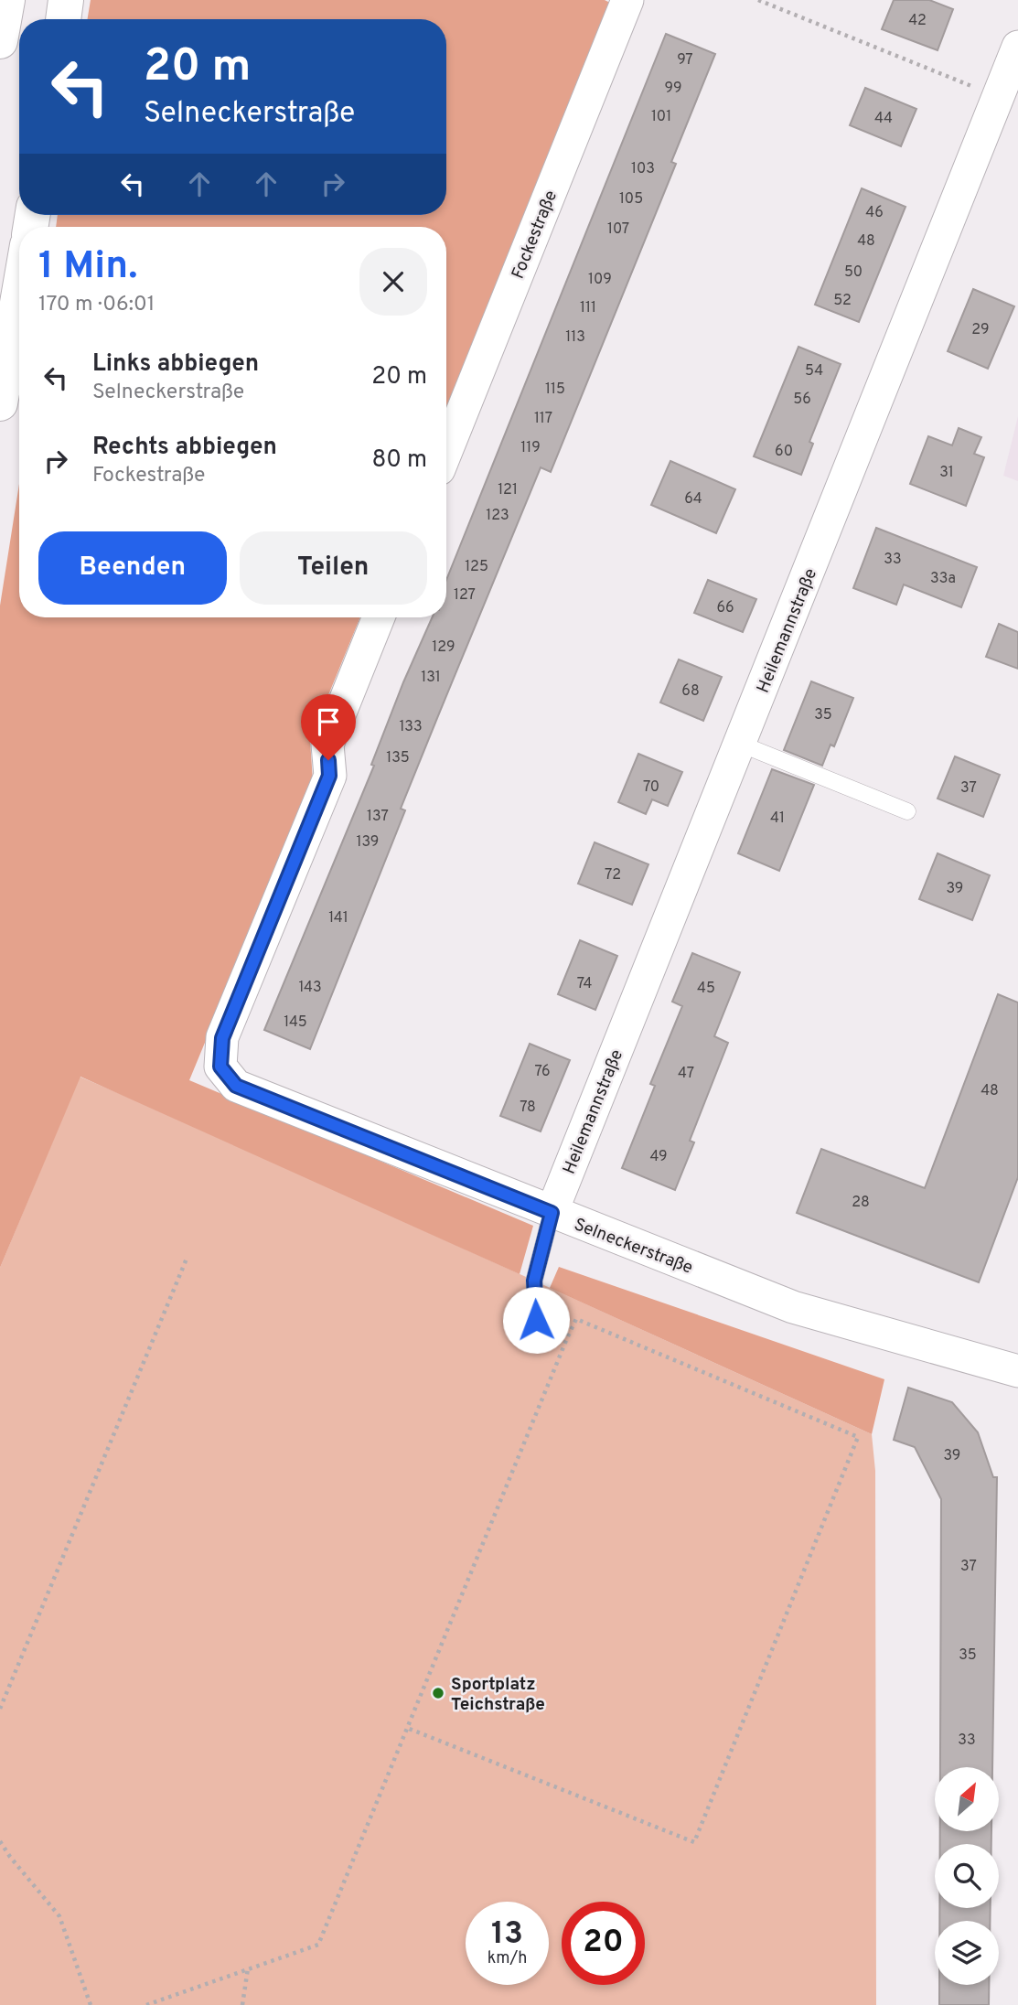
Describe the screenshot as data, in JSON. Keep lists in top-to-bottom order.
{
  "streets": {
    "street": ["Fockestraße", "Heilemannstraße", "Selneckerstraße"]
  },
  "crossings": [
    ["Heilemannstraße", "Selneckerstraße"]
  ],
  "places": ["Sportplatz Teichstraße"],
  "house_numbers": [
    "42",
    "97",
    "99",
    "101",
    "44",
    "103",
    "105",
    "46",
    "107",
    "48",
    "50",
    "109",
    "52",
    "111",
    "29",
    "113",
    "54",
    "115",
    "56",
    "117",
    "119",
    "60",
    "31",
    "121",
    "64",
    "123",
    "33",
    "125",
    "33a",
    "127",
    "66",
    "129",
    "131",
    "68",
    "35",
    "133",
    "135",
    "70",
    "37",
    "137",
    "41",
    "139",
    "72",
    "39",
    "141",
    "74",
    "143",
    "45",
    "145",
    "76",
    "47",
    "48",
    "78",
    "49",
    "28",
    "39",
    "37",
    "35",
    "33"
  ],
  "north": "top right",
  "page": {
    "turn": ["20 m", "Selneckerstraße"],
    "heading": ["1 Min.", "170 m · 06:01"],
    "list": [
      {
        "name": "Links abbiegen",
        "note": "Selneckerstraße",
        "value": "20 m"
      },
      {
        "name": "Rechts abbiegen",
        "note": "Fockestraße",
        "value": "80 m"
      }
    ],
    "buttons": ["Beenden", "Teilen"],
    "speed": "13 km/h",
    "limit": "20"
  }
}
